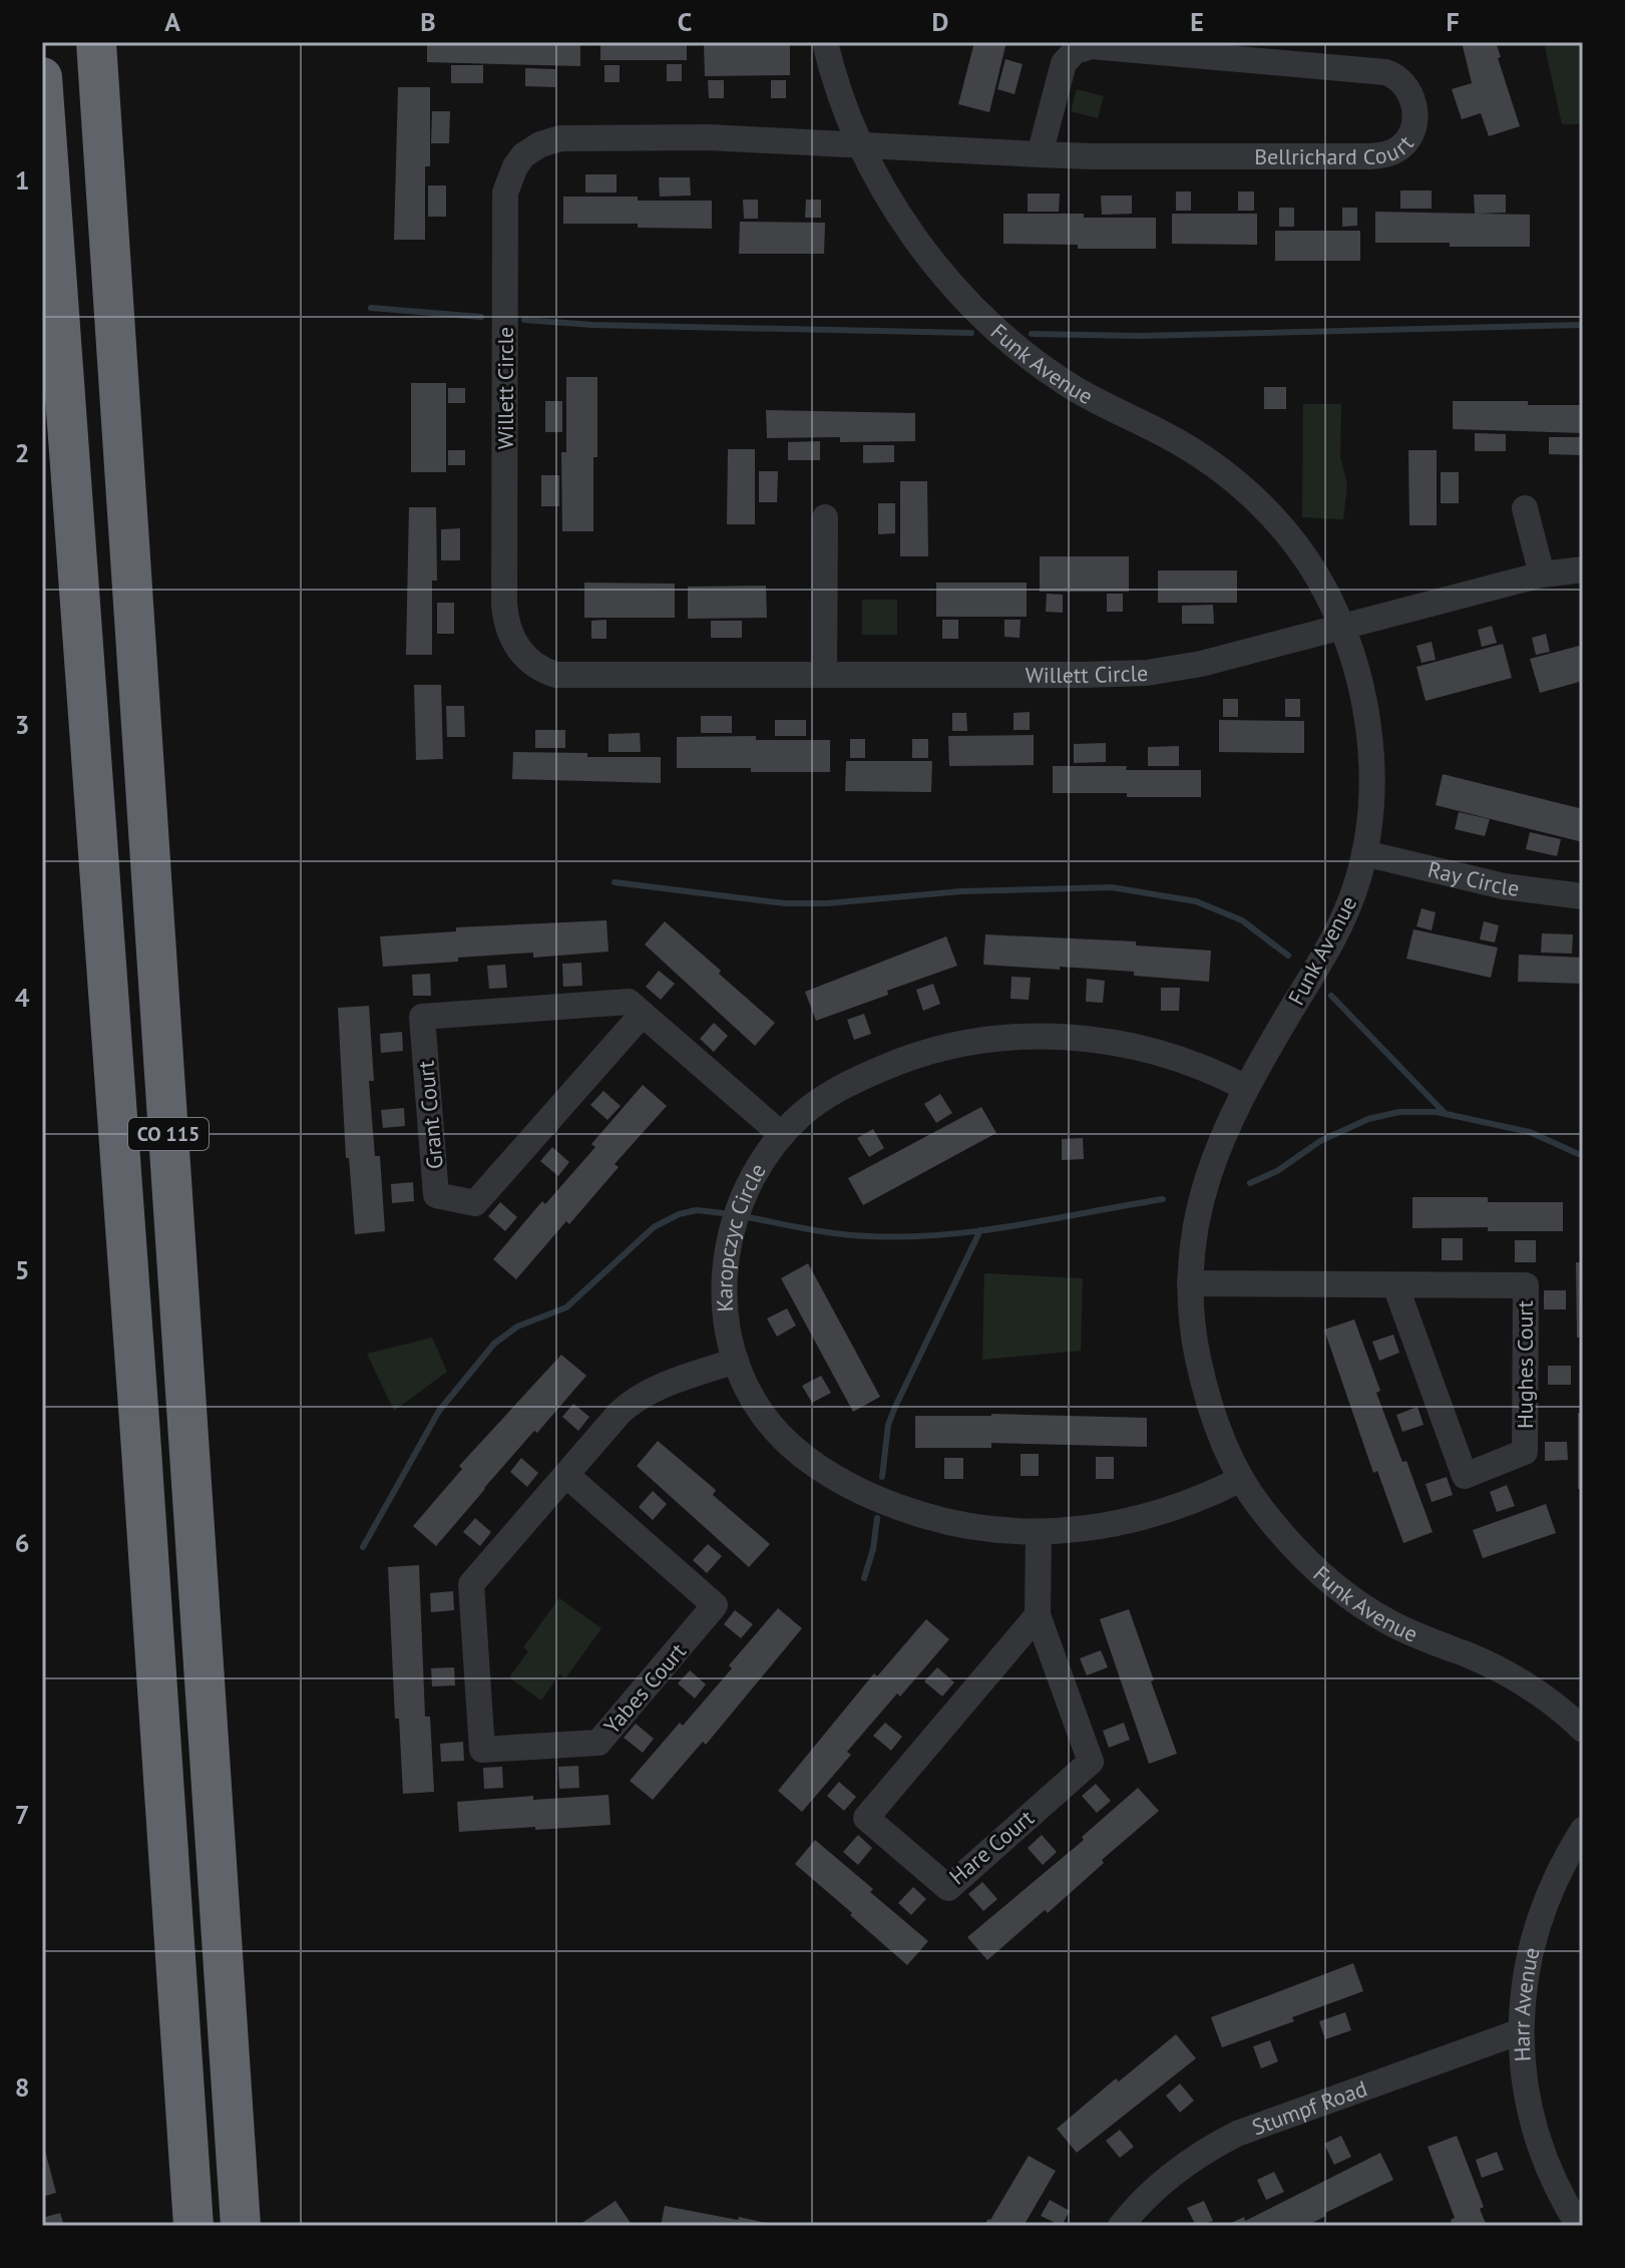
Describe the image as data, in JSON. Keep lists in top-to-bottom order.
{
  "streets": {
    "highway": ["CO 115"],
    "street": [
      "Bellrichard Court",
      "Funk Avenue",
      "Willett Circle",
      "Ray Circle",
      "Grant Court",
      "Karopczyc Circle",
      "Hughes Court",
      "Yabes Court",
      "Hare Court",
      "Harr Avenue",
      "Stumpf Road"
    ]
  },
  "crossings": [
    ["Bellrichard Court", "Funk Avenue"],
    ["Bellrichard Court", "Willett Circle"],
    ["Funk Avenue", "Willett Circle"],
    ["Funk Avenue", "Ray Circle"],
    ["Funk Avenue", "Karopczyc Circle"],
    ["Funk Avenue", "Hughes Court"],
    ["Grant Court", "Karopczyc Circle"],
    ["Karopczyc Circle", "Yabes Court"],
    ["Karopczyc Circle", "Hare Court"],
    ["Harr Avenue", "Stumpf Road"]
  ],
  "grid": {
    "columns": [
      "A",
      "B",
      "C",
      "D",
      "E",
      "F"
    ],
    "rows": [
      "1",
      "2",
      "3",
      "4",
      "5",
      "6",
      "7",
      "8"
    ]
  }
}
